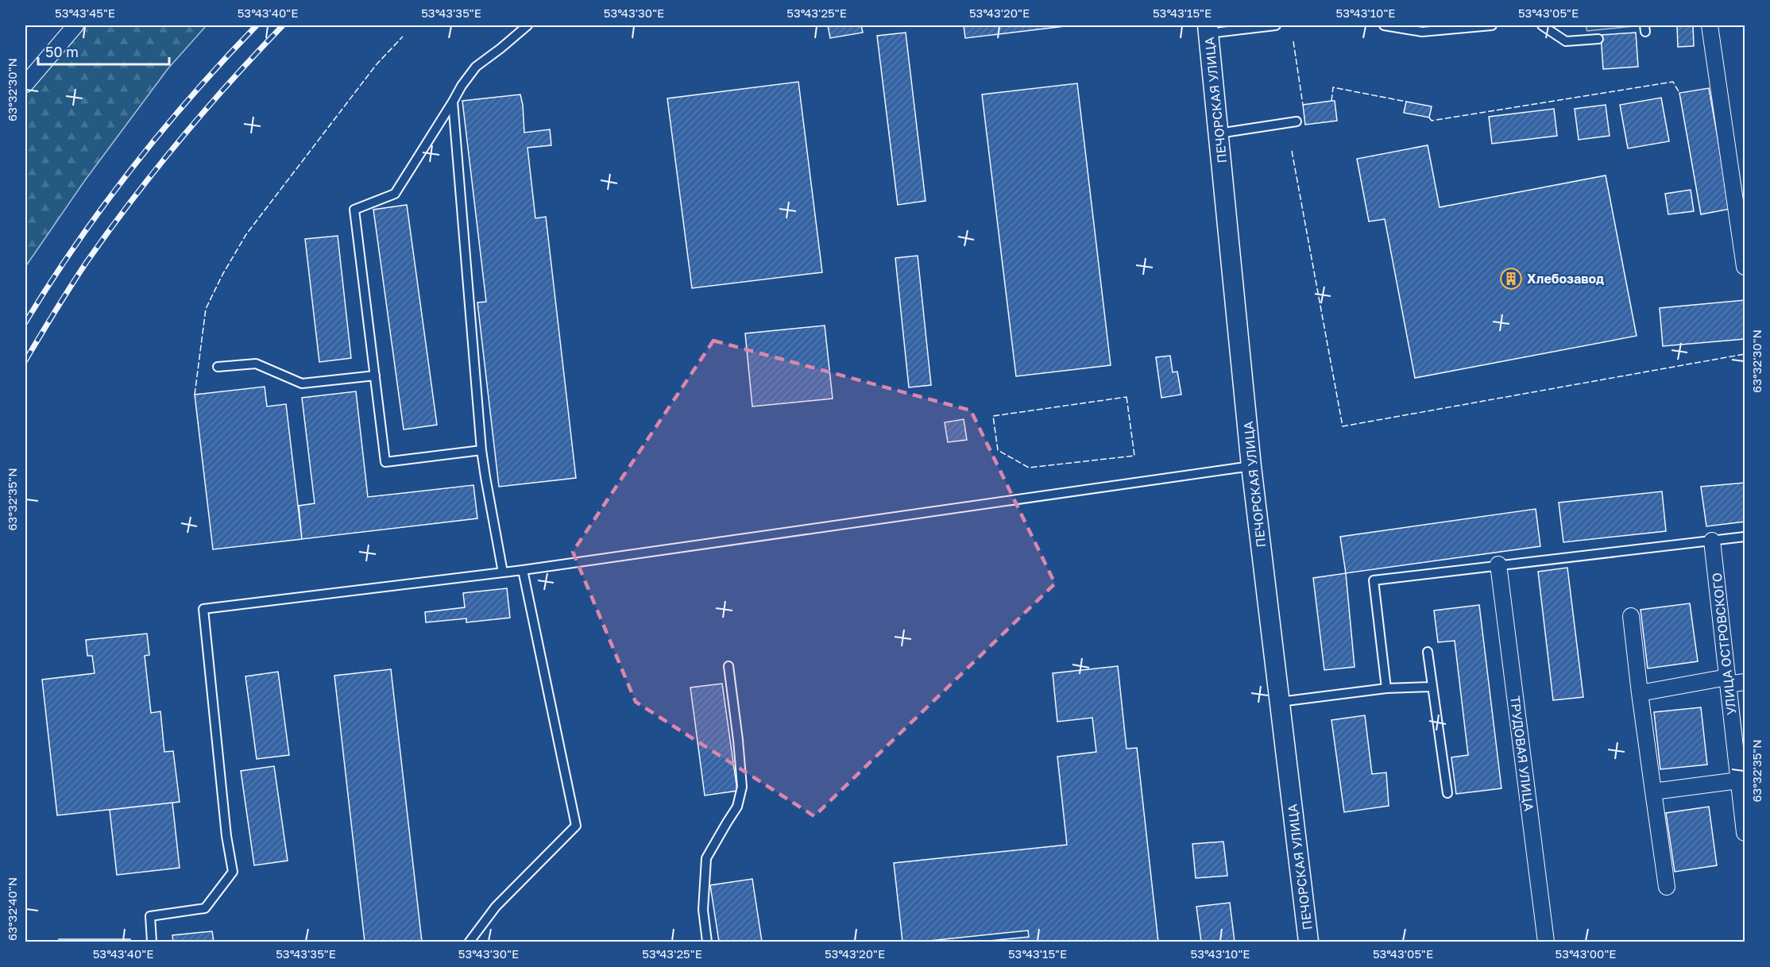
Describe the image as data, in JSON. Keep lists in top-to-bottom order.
{
  "streets": {
    "street": ["ПЕЧОРСКАЯ УЛИЦА", "УЛИЦА ОСТРОВСКОГО", "ТРУДОВАЯ УЛИЦА"]
  },
  "places": {
    "building": ["Хлебозавод"]
  },
  "scale_bar": "50 m",
  "coordinates": [
    "53°43'45\"E",
    "53°43'40\"E",
    "53°43'35\"E",
    "53°43'30\"E",
    "53°43'25\"E",
    "53°43'20\"E",
    "53°43'15\"E",
    "53°43'10\"E",
    "53°43'05\"E",
    "63°32'30\"N",
    "63°32'35\"N",
    "63°32'40\"N",
    "53°43'00\"E"
  ]
}
